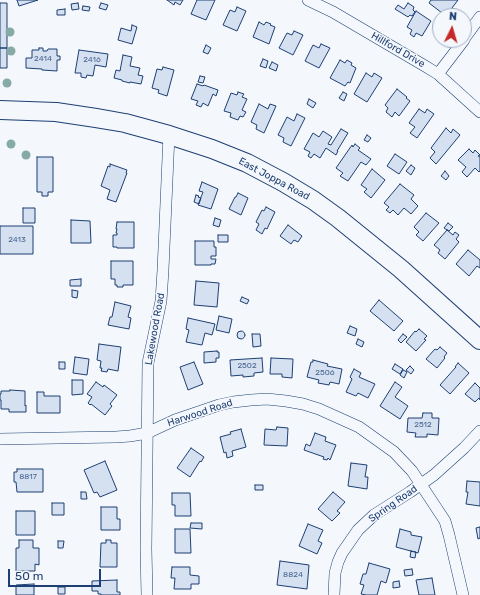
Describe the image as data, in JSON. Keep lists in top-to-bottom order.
{
  "streets": {
    "main road": ["East Joppa Road"],
    "street": [
      "Hillford Drive",
      "Lakewood Road",
      "Harwood Road",
      "Spring Road"
    ]
  },
  "crossings": [
    ["East Joppa Road", "Lakewood Road"],
    ["Lakewood Road", "Harwood Road"],
    ["Harwood Road", "Spring Road"]
  ],
  "house_numbers": [
    "2414",
    "2416",
    "2413",
    "2502",
    "2506",
    "2512",
    "8817",
    "8824"
  ],
  "scale_bar": "50 m",
  "north": "top"
}
